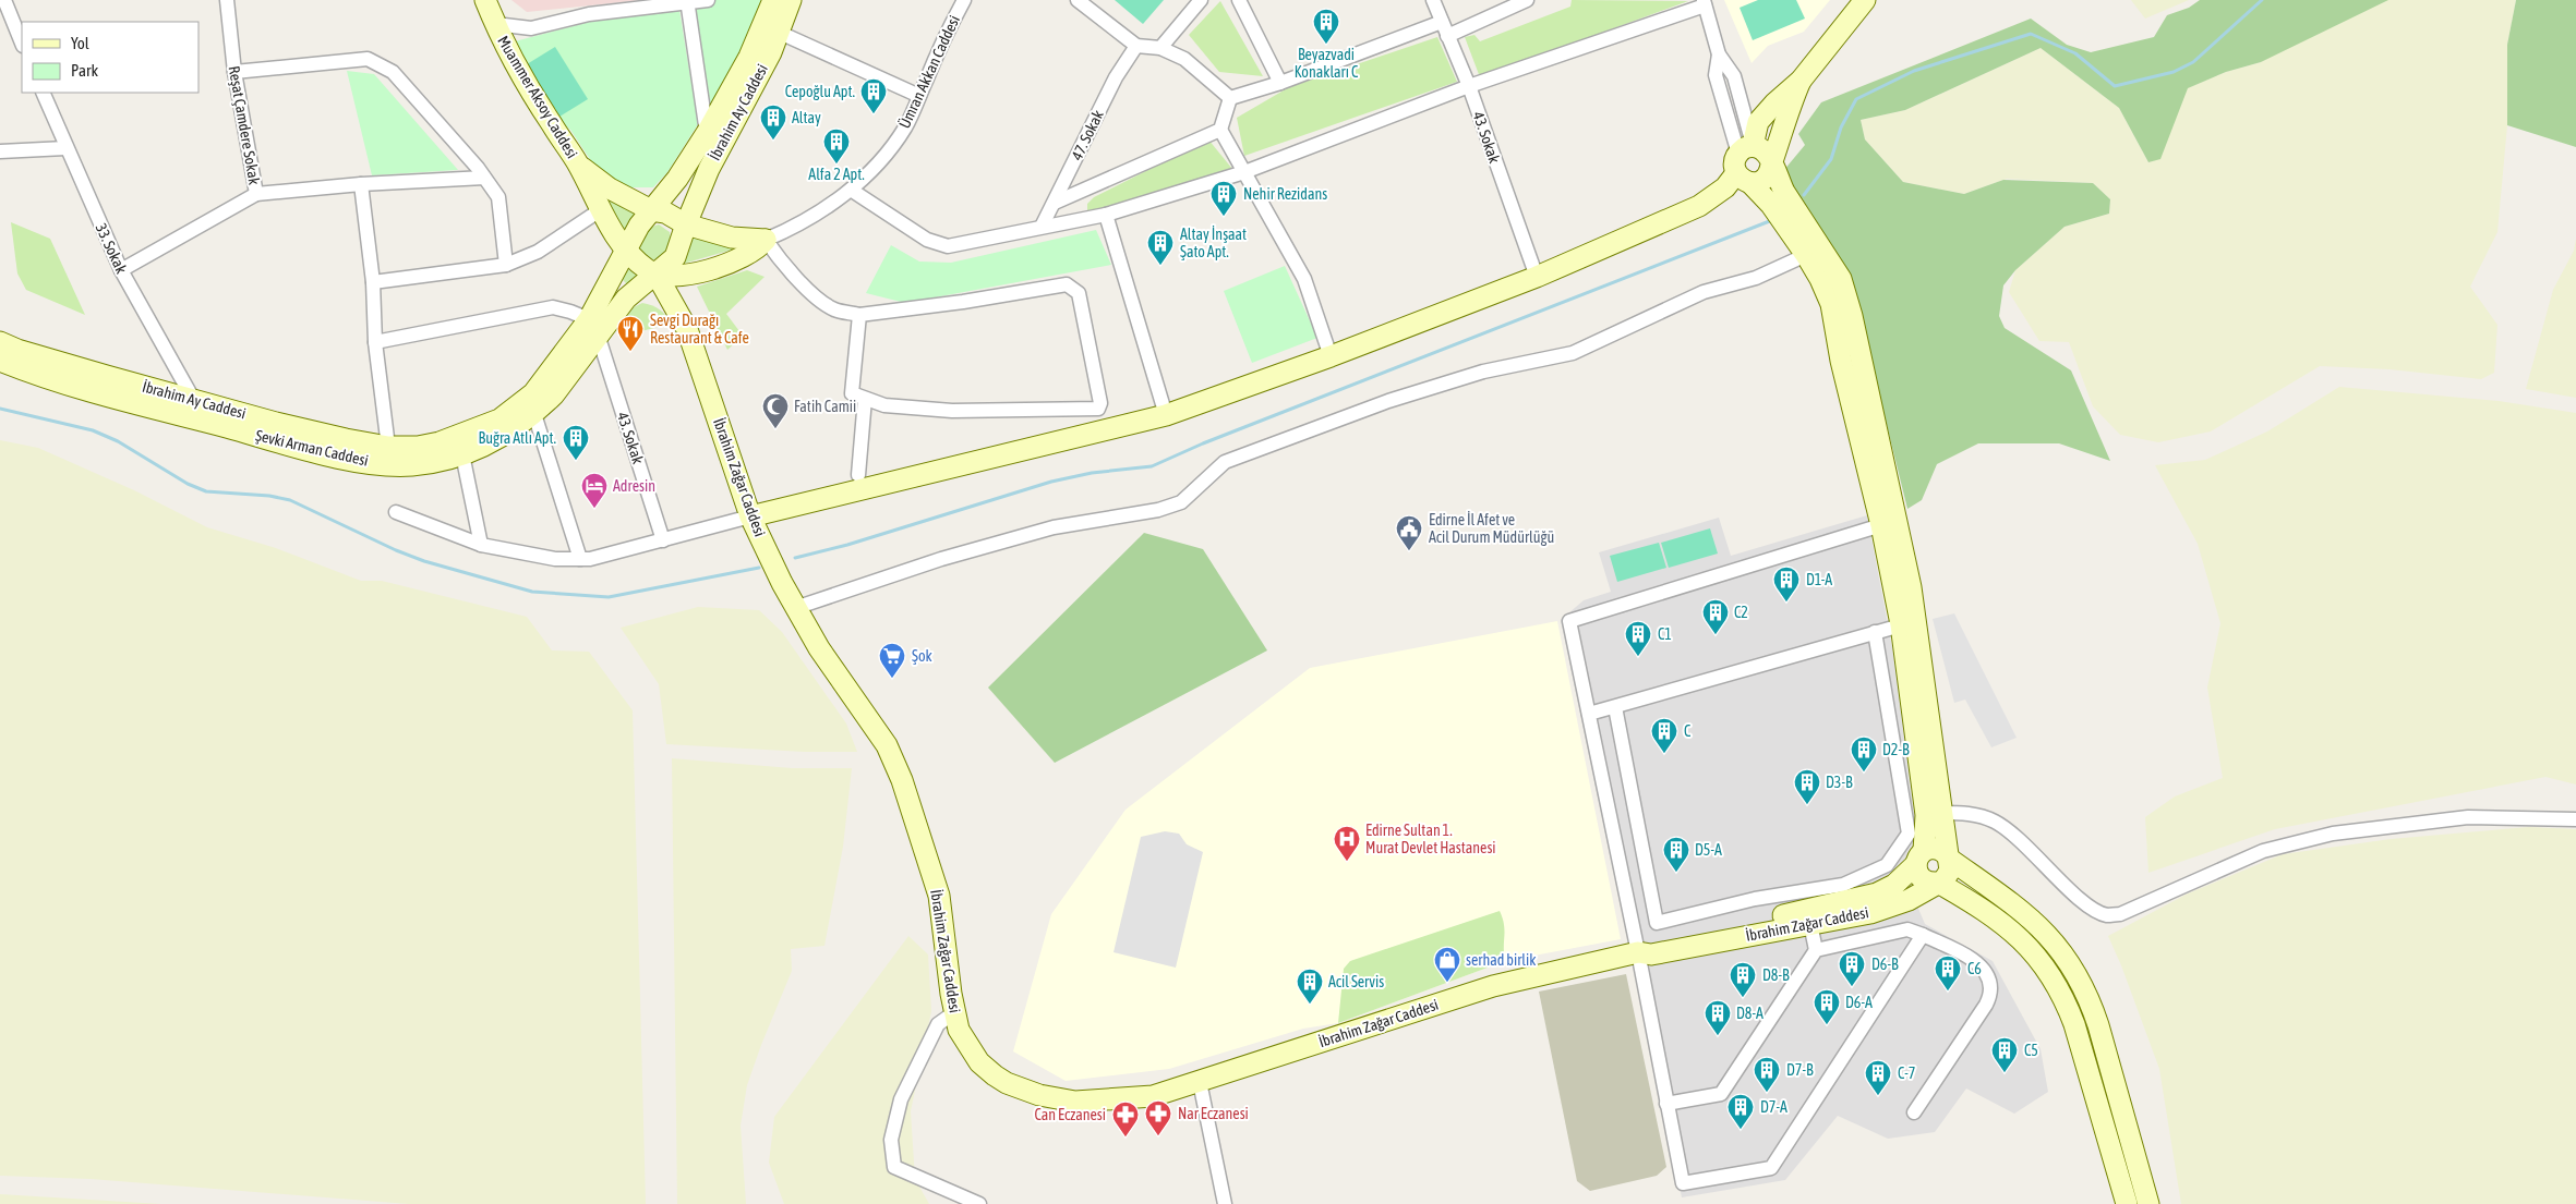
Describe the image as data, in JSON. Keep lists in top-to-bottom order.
{
  "streets": {
    "main road": [
      "Muammer Aksoy Caddesi",
      "İbrahim Ay Caddesi",
      "Şevki Arman Caddesi",
      "İbrahim Zağar Caddesi"
    ],
    "street": [
      "Ümran Akkan Caddesi",
      "Reşat Çamdere Sokak",
      "47. Sokak",
      "43. Sokak",
      "33. Sokak"
    ]
  },
  "crossings": [
    ["İbrahim Ay Caddesi", "43. Sokak"],
    ["İbrahim Ay Caddesi", "33. Sokak"],
    ["İbrahim Ay Caddesi", "Şevki Arman Caddesi"],
    ["İbrahim Ay Caddesi", "İbrahim Zağar Caddesi"],
    ["Reşat Çamdere Sokak", "33. Sokak"],
    ["43. Sokak", "Şevki Arman Caddesi"],
    ["Şevki Arman Caddesi", "İbrahim Zağar Caddesi"]
  ],
  "places": {
    "building": [
      "Beyazvadi Konakları C",
      "Cepoğlu Apt.",
      "Altay",
      "Alfa 2 Apt.",
      "Nehir Rezidans",
      "Altay İnşaat Şato Apt.",
      "Buğra Atlı Apt.",
      "D1-A",
      "C2",
      "C1",
      "C",
      "D2-B",
      "D3-B",
      "D5-A",
      "D6-B",
      "C6",
      "D8-B",
      "Acil Servis",
      "D6-A",
      "D8-A",
      "C5",
      "D7-B",
      "C-7",
      "D7-A"
    ],
    "restaurant": ["Sevgi Durağı Restaurant & Cafe"],
    "mosque": ["Fatih Camii"],
    "hotel": ["Adresin"],
    "public building": ["Edirne İl Afet ve Acil Durum Müdürlüğü"],
    "supermarket": ["Şok"],
    "hospital": ["Edirne Sultan 1. Murat Devlet Hastanesi"],
    "shop": ["serhad birlik"],
    "pharmacy": ["Nar Eczanesi", "Can Eczanesi"]
  },
  "legend": ["Yol", "Park"]
}
